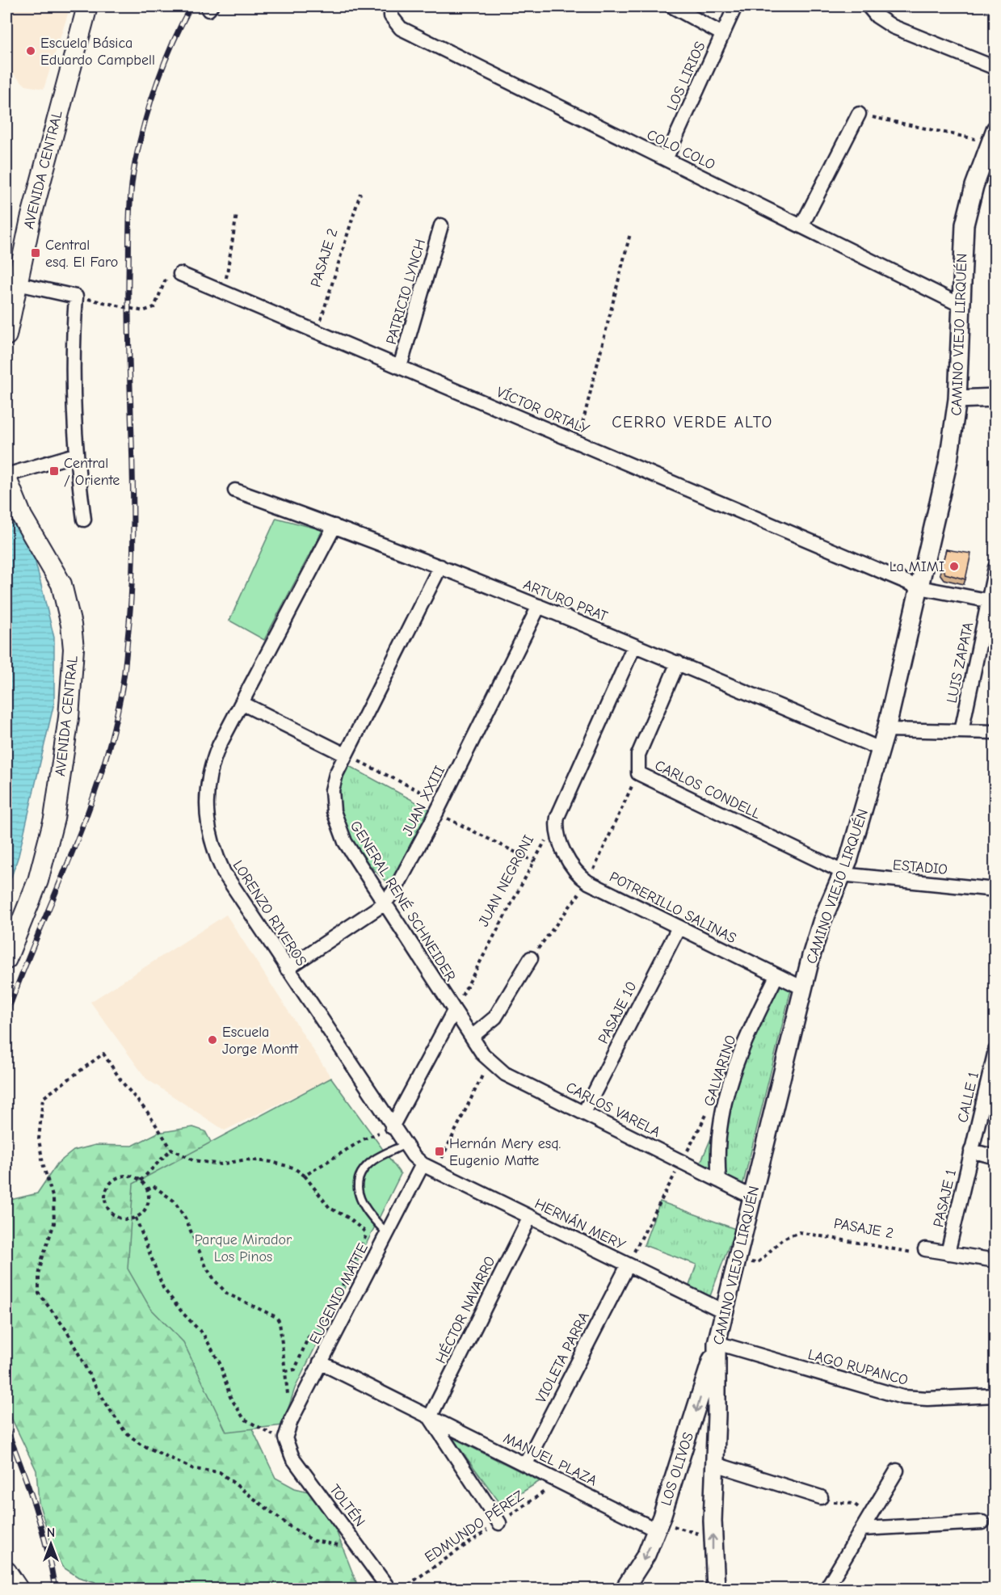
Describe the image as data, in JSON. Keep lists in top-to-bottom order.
{
  "streets": {
    "main road": ["AVENIDA CENTRAL"],
    "street": [
      "LOS LIRIOS",
      "COLO COLO",
      "PATRICIO LYNCH",
      "CAMINO VIEJO LIRQUÉN",
      "VÍCTOR ORTALY",
      "ARTURO PRAT",
      "LUIS ZAPATA",
      "CARLOS CONDELL",
      "JUAN XXIII",
      "ESTADIO",
      "GENERAL RENÉ SCHNEIDER",
      "POTRERILLO SALINAS",
      "LORENZO RIVEROS",
      "PASAJE 10",
      "GALVARINO",
      "CALLE 1",
      "CARLOS VARELA",
      "PASAJE 1",
      "HERNÁN MERY",
      "EUGENIO MATTE",
      "HÉCTOR NAVARRO",
      "VIOLETA PARRA",
      "LAGO RUPANCO",
      "MANUEL PLAZA",
      "LOS OLIVOS",
      "TOLTÉN"
    ],
    "path": ["PASAJE 2", "JUAN NEGRONI", "EDMUNDO PÉREZ"]
  },
  "crossings": [
    ["LOS LIRIOS", "COLO COLO"],
    ["COLO COLO", "CAMINO VIEJO LIRQUÉN"],
    ["PASAJE 2", "CAMINO VIEJO LIRQUÉN"],
    ["PASAJE 2", "VÍCTOR ORTALY"],
    ["PATRICIO LYNCH", "VÍCTOR ORTALY"],
    ["CAMINO VIEJO LIRQUÉN", "VÍCTOR ORTALY"],
    ["CAMINO VIEJO LIRQUÉN", "ARTURO PRAT"],
    ["CAMINO VIEJO LIRQUÉN", "CARLOS CONDELL"],
    ["CAMINO VIEJO LIRQUÉN", "ESTADIO"],
    ["CAMINO VIEJO LIRQUÉN", "POTRERILLO SALINAS"],
    ["CAMINO VIEJO LIRQUÉN", "CARLOS VARELA"],
    ["CAMINO VIEJO LIRQUÉN", "HERNÁN MERY"],
    ["CAMINO VIEJO LIRQUÉN", "LAGO RUPANCO"],
    ["CAMINO VIEJO LIRQUÉN", "LOS OLIVOS"],
    ["ARTURO PRAT", "CARLOS CONDELL"],
    ["ARTURO PRAT", "JUAN XXIII"],
    ["ARTURO PRAT", "GENERAL RENÉ SCHNEIDER"],
    ["ARTURO PRAT", "LORENZO RIVEROS"],
    ["CARLOS CONDELL", "ESTADIO"],
    ["JUAN XXIII", "GENERAL RENÉ SCHNEIDER"],
    ["JUAN XXIII", "LORENZO RIVEROS"],
    ["JUAN NEGRONI", "GENERAL RENÉ SCHNEIDER"],
    ["JUAN NEGRONI", "POTRERILLO SALINAS"],
    ["GENERAL RENÉ SCHNEIDER", "CARLOS VARELA"],
    ["POTRERILLO SALINAS", "PASAJE 10"],
    ["POTRERILLO SALINAS", "GALVARINO"],
    ["LORENZO RIVEROS", "HERNÁN MERY"],
    ["LORENZO RIVEROS", "EUGENIO MATTE"],
    ["PASAJE 10", "CARLOS VARELA"],
    ["GALVARINO", "CARLOS VARELA"],
    ["CALLE 1", "PASAJE 1"],
    ["HERNÁN MERY", "EUGENIO MATTE"],
    ["HERNÁN MERY", "HÉCTOR NAVARRO"],
    ["HERNÁN MERY", "VIOLETA PARRA"],
    ["EUGENIO MATTE", "MANUEL PLAZA"],
    ["EUGENIO MATTE", "TOLTÉN"],
    ["HÉCTOR NAVARRO", "MANUEL PLAZA"],
    ["VIOLETA PARRA", "MANUEL PLAZA"],
    ["LAGO RUPANCO", "LOS OLIVOS"],
    ["MANUEL PLAZA", "LOS OLIVOS"],
    ["MANUEL PLAZA", "EDMUNDO PÉREZ"]
  ],
  "one_way": ["LOS OLIVOS"],
  "districts": ["CERRO VERDE ALTO"],
  "parks": ["Parque Mirador Los Pinos"],
  "places": {
    "other": ["Escuela Básica Eduardo Campbell", "La MIMI", "Escuela Jorge Montt"],
    "transit": ["Central esq. El Faro", "Central / Oriente", "Hernán Mery esq. Eugenio Matte"]
  },
  "north": "top"
}
